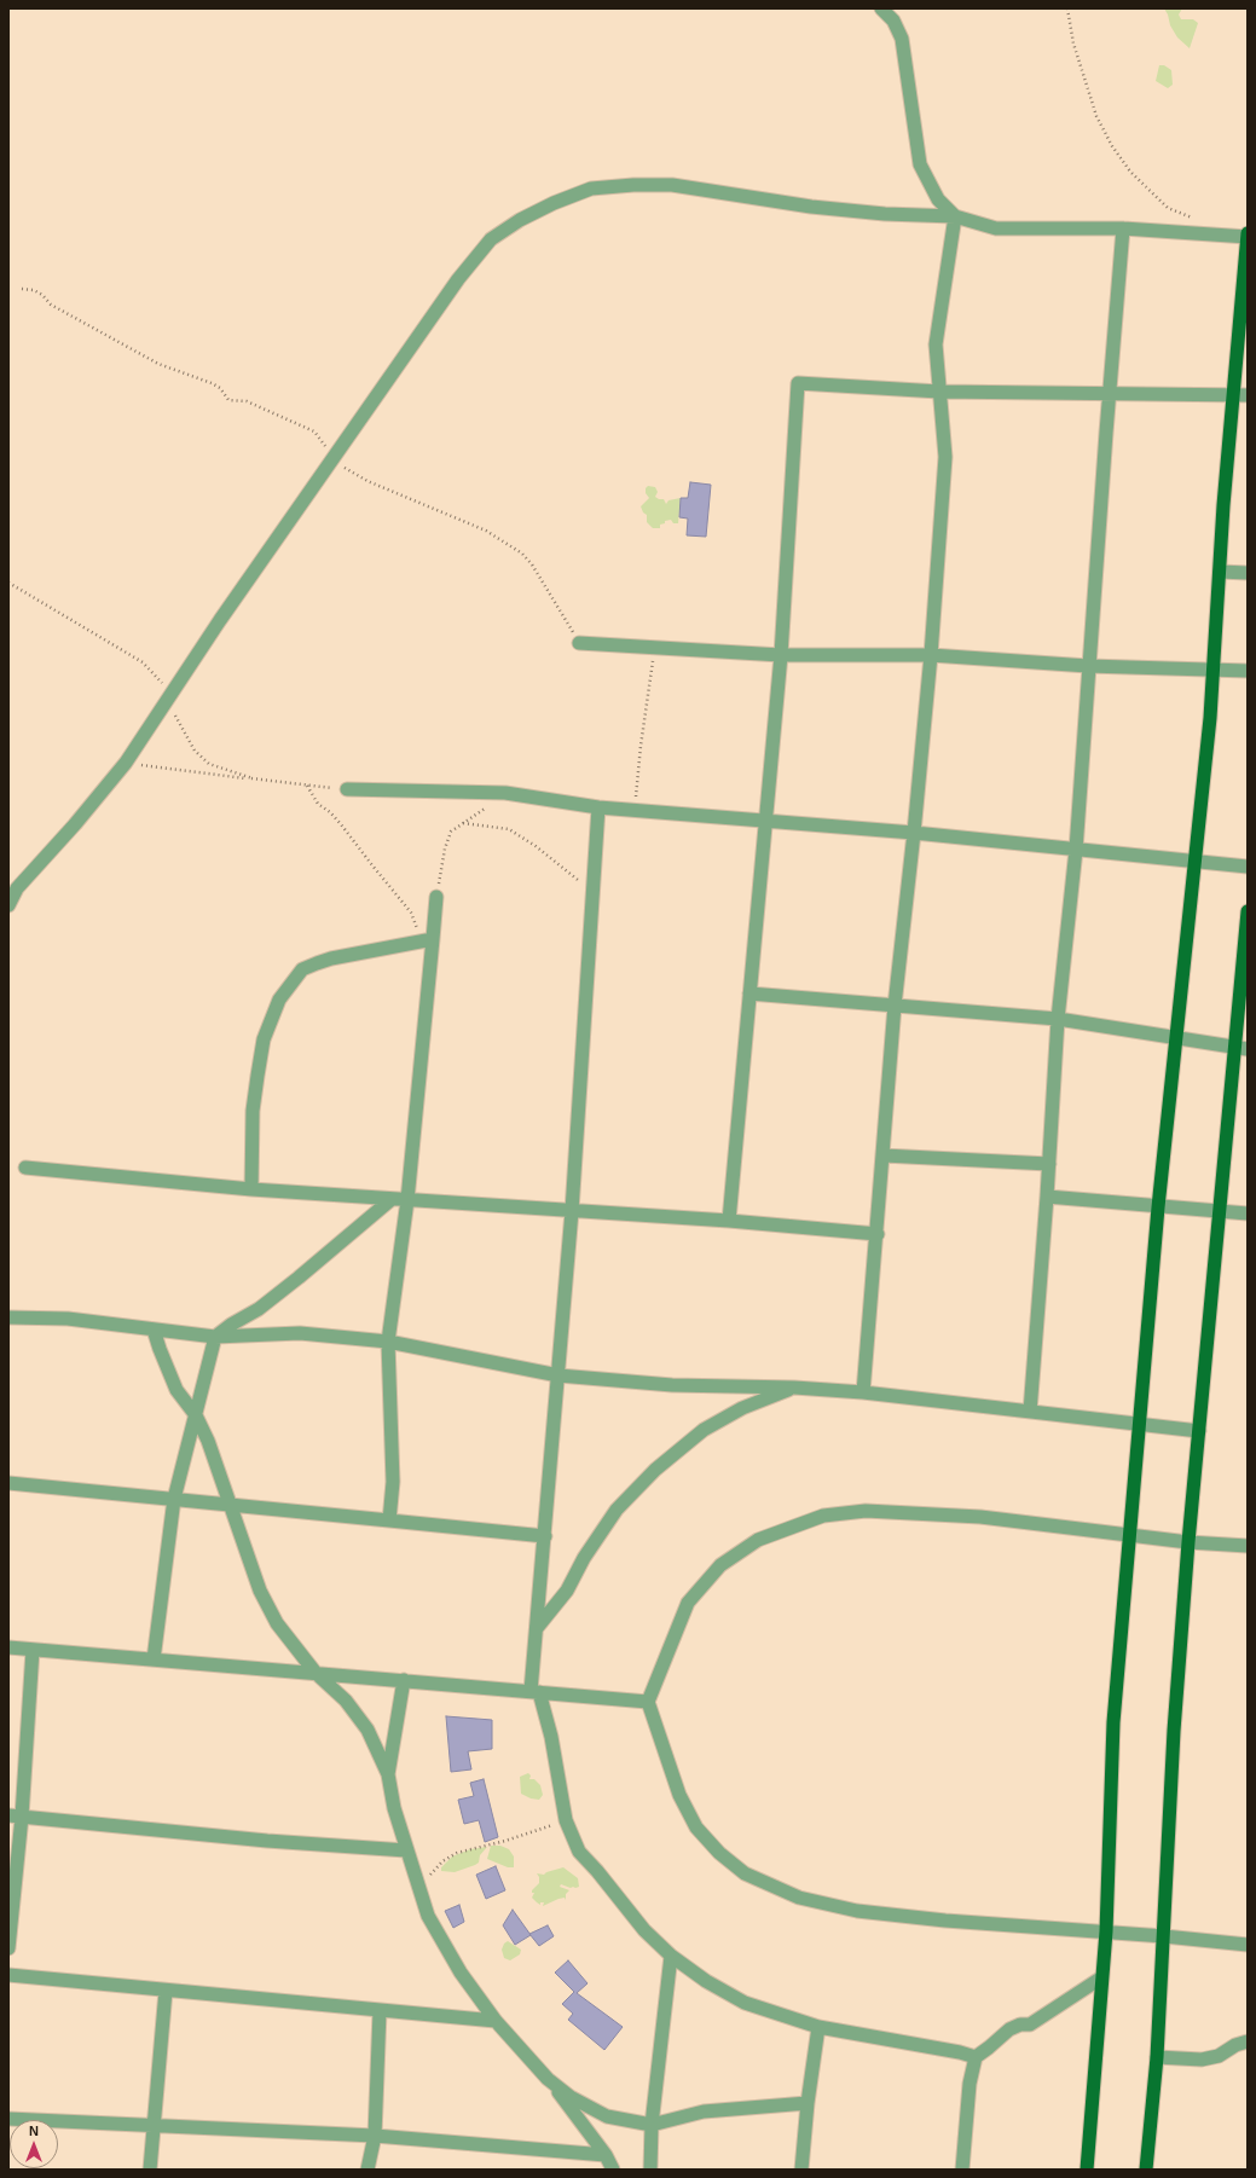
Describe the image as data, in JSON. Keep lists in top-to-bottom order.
{
  "north": "top"
}
